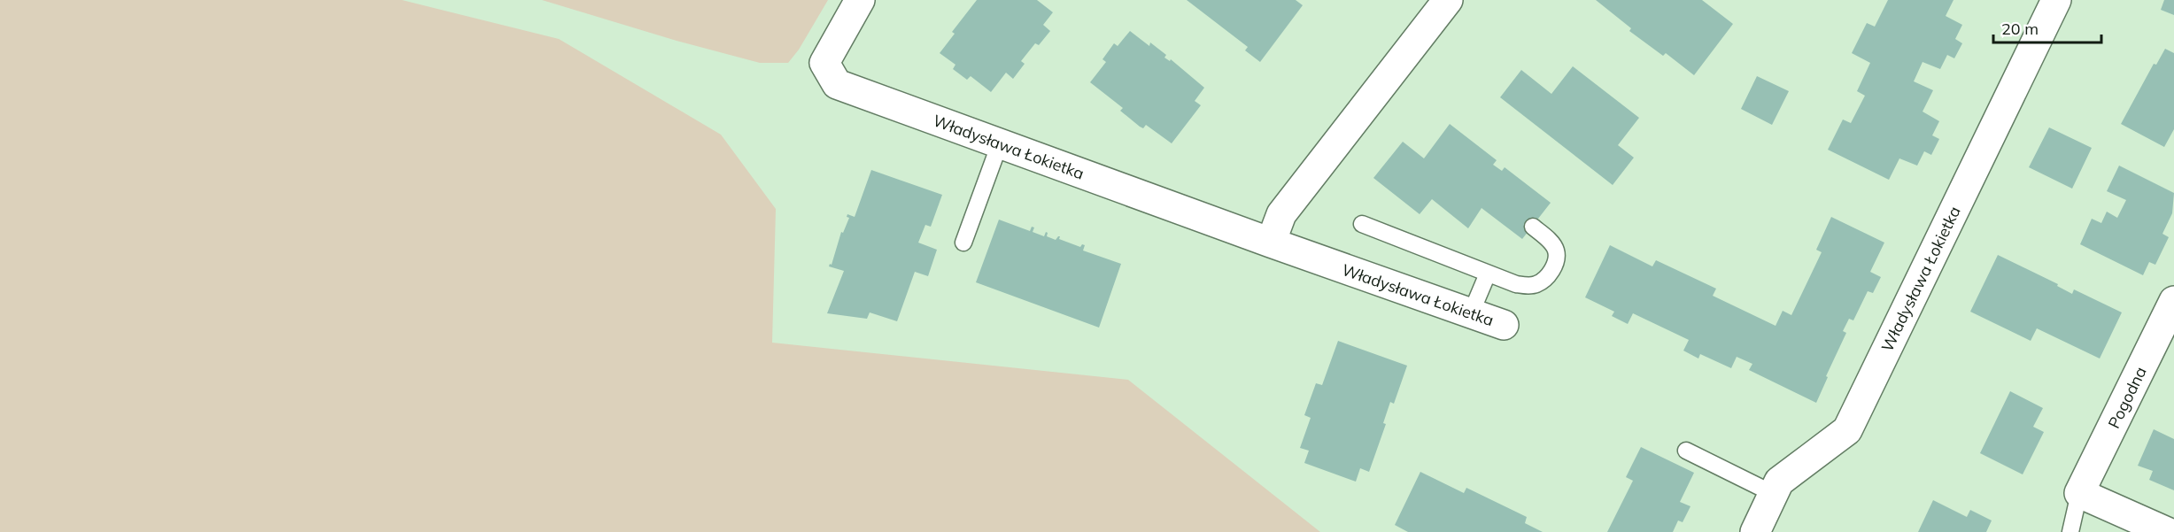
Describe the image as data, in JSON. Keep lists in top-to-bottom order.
{
  "streets": {
    "street": ["Władysława Łokietka", "Pogodna"]
  },
  "scale_bar": "20 m"
}
